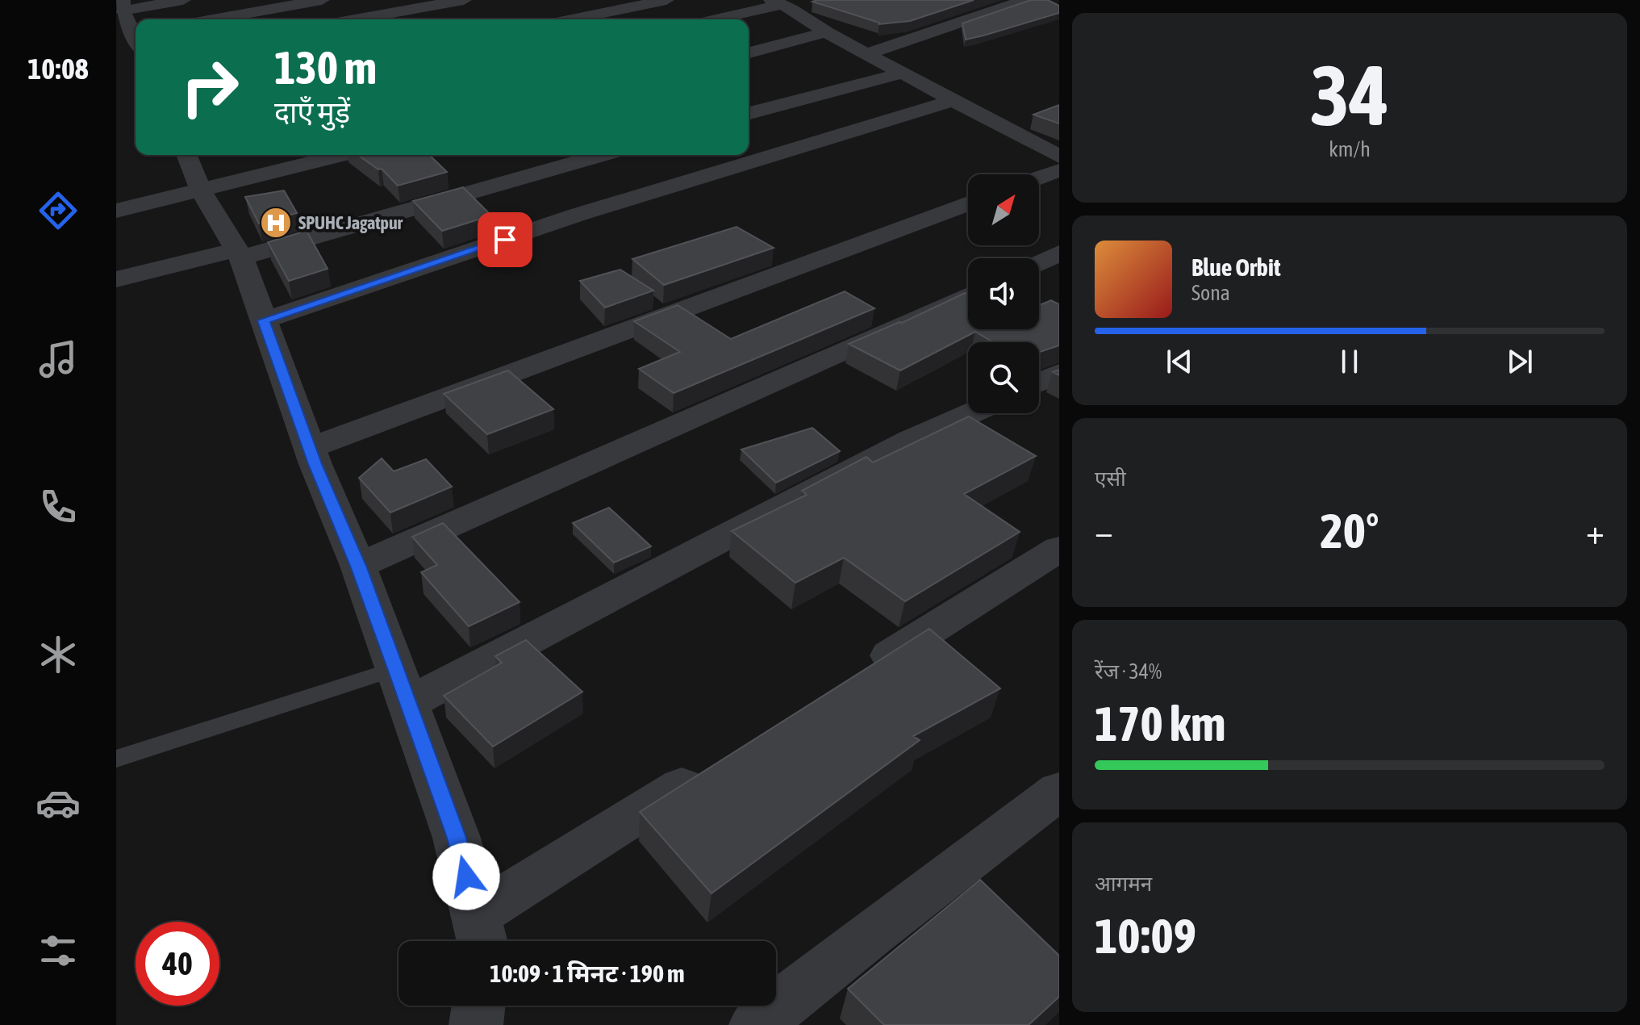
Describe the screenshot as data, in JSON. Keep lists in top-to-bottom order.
{
  "places": {
    "hospital": ["SPUHC Jagatpur"]
  },
  "north": "top right",
  "page": {
    "tabs": "10:08",
    "tile": [
      ["34", "km/h"],
      "एसी",
      ["रेंज · 34%", "170 km"],
      ["आगमन", "10:09"]
    ],
    "turn": ["130 m", "दाएँ मुड़ें"],
    "song": ["Blue Orbit", "Sona"],
    "heat": ["−", "20°", "+"],
    "limit": "40",
    "trip": "10:09 · 1 मिनट · 190 m"
  }
}
